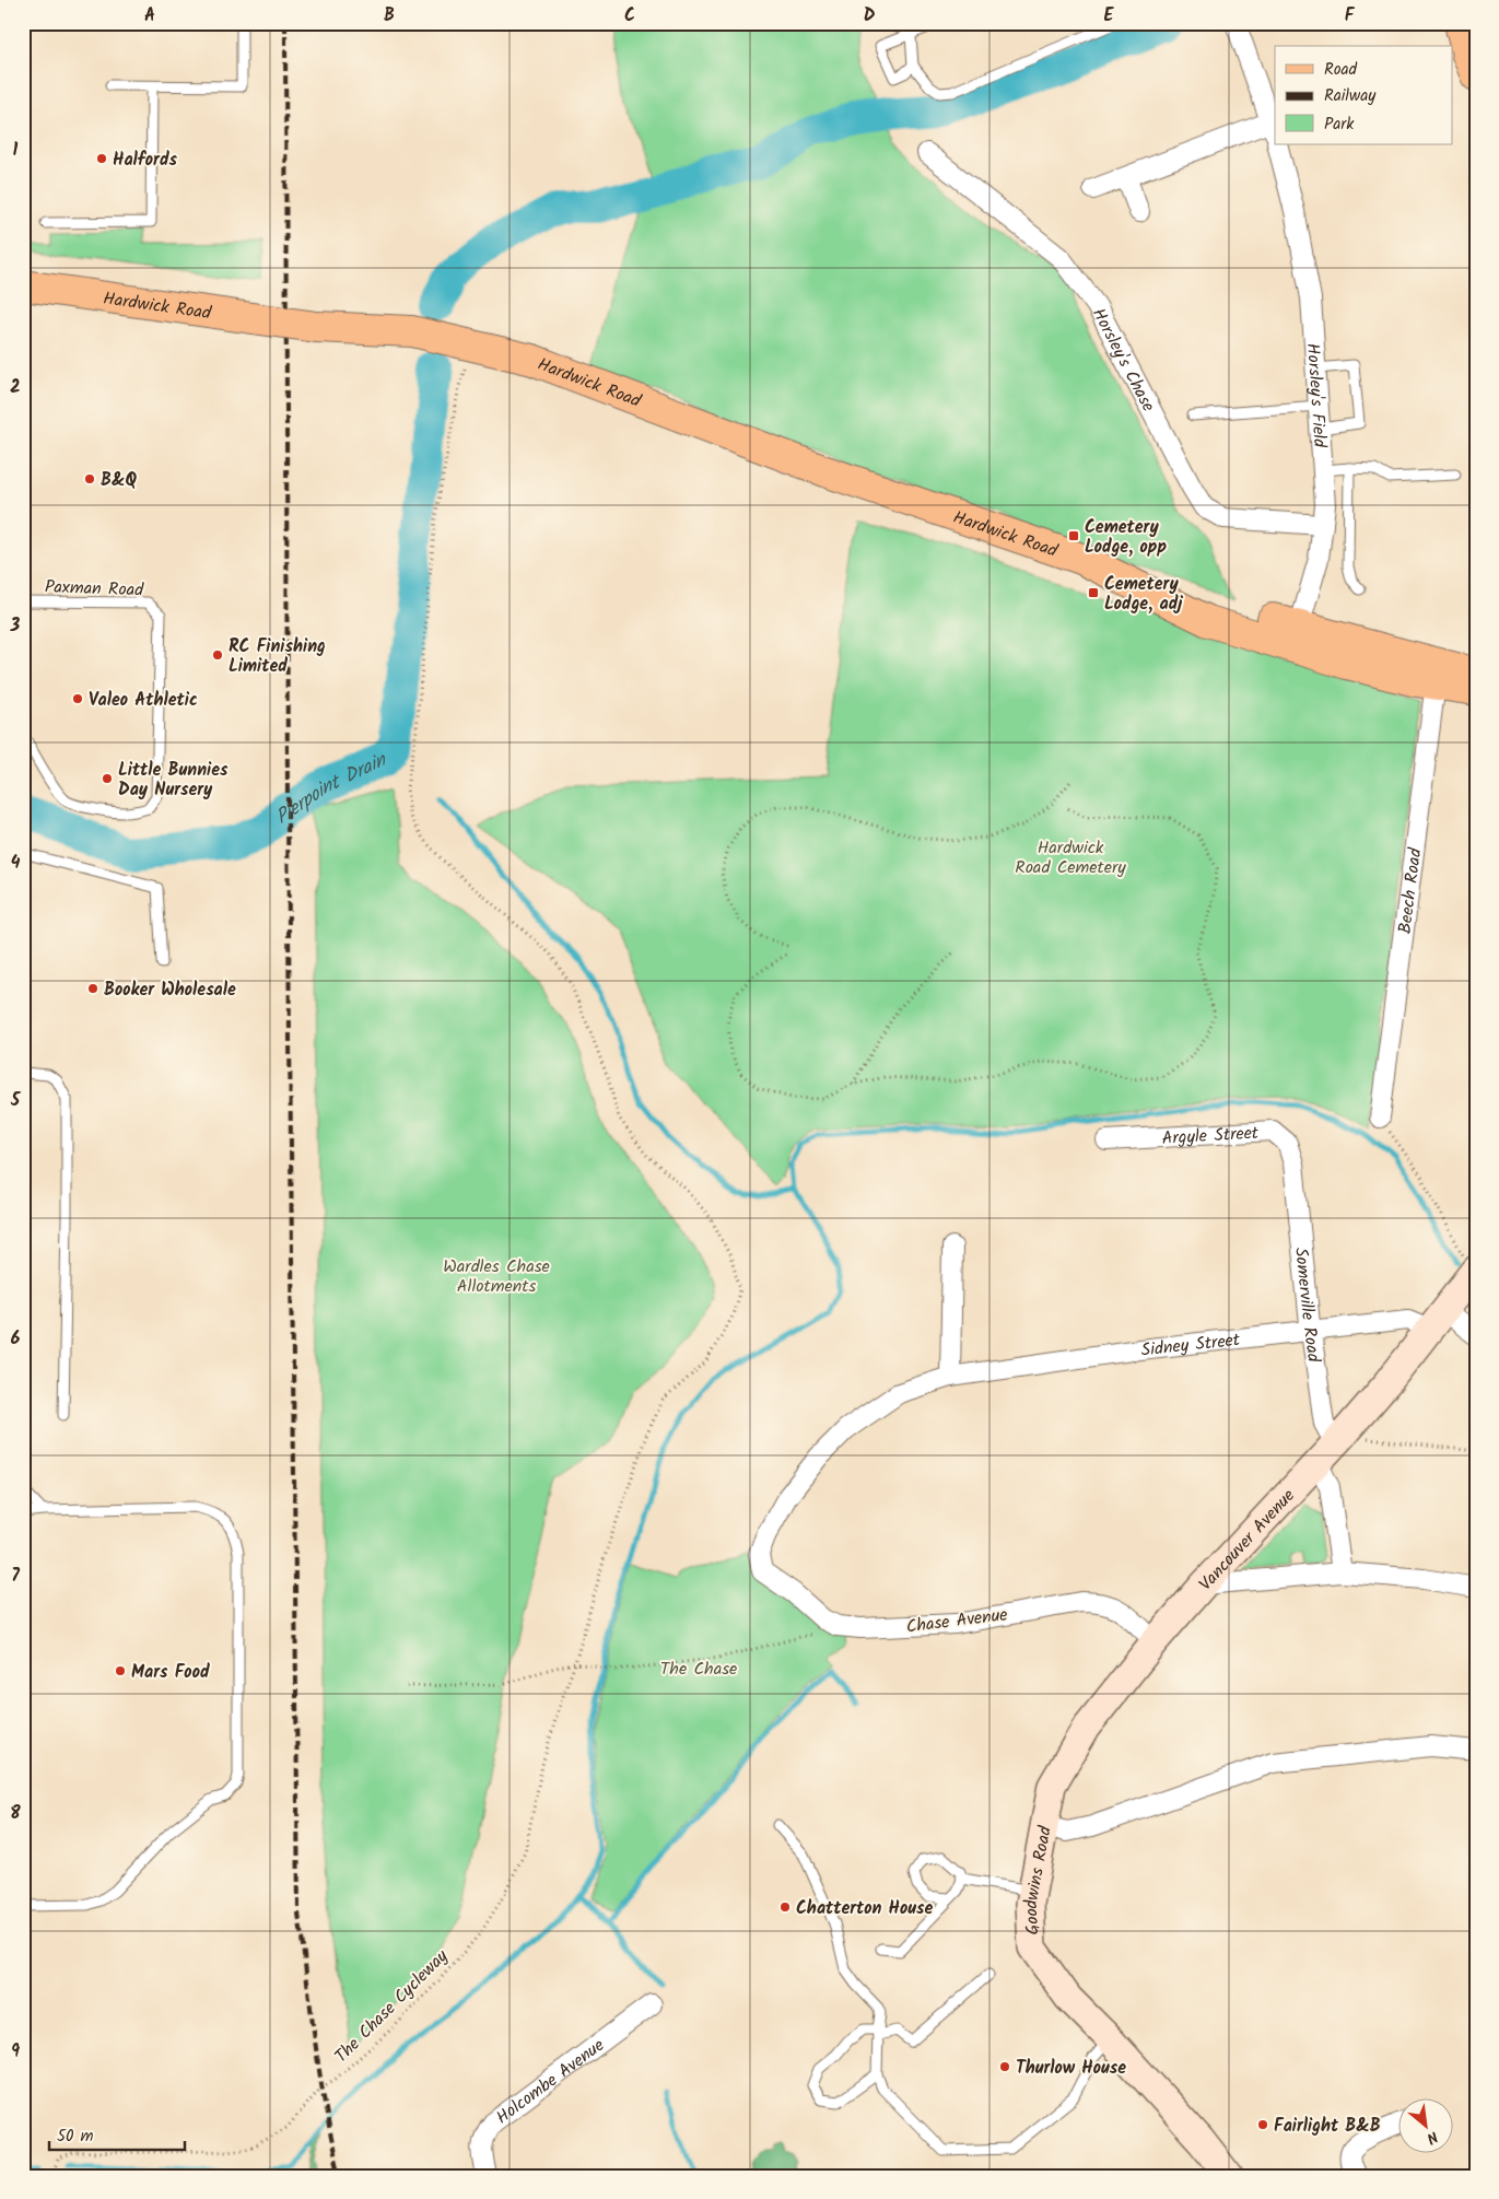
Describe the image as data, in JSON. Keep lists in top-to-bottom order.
{
  "streets": {
    "main road": ["Hardwick Road", "Vancouver Avenue", "Goodwins Road"],
    "street": [
      "Horsley's Chase",
      "Horsley's Field",
      "Beech Road",
      "Argyle Street",
      "Somerville Road",
      "Sidney Street",
      "Chase Avenue",
      "Holcombe Avenue"
    ],
    "lane": ["Paxman Road"],
    "path": ["The Chase Cycleway"]
  },
  "crossings": [
    ["Hardwick Road", "Horsley's Field"],
    ["Hardwick Road", "Beech Road"],
    ["Hardwick Road", "The Chase Cycleway"],
    ["Horsley's Chase", "Horsley's Field"],
    ["Argyle Street", "Somerville Road"],
    ["Somerville Road", "Sidney Street"],
    ["Somerville Road", "Vancouver Avenue"],
    ["Sidney Street", "Vancouver Avenue"],
    ["Sidney Street", "Chase Avenue"],
    ["Vancouver Avenue", "Chase Avenue"],
    ["Vancouver Avenue", "Goodwins Road"]
  ],
  "water": ["Pierpoint Drain"],
  "parks": ["Hardwick Road Cemetery", "Wardles Chase Allotments", "The Chase"],
  "places": {
    "other": [
      "Halfords",
      "B&Q",
      "RC Finishing Limited",
      "Valeo Athletic",
      "Little Bunnies Day Nursery",
      "Booker Wholesale",
      "Mars Food",
      "Chatterton House",
      "Thurlow House",
      "Fairlight B&B"
    ],
    "transit": ["Cemetery Lodge, opp", "Cemetery Lodge, adj"]
  },
  "legend": ["Road", "Railway", "Park"],
  "scale_bar": "50 m",
  "north": "bottom right",
  "grid": {
    "columns": [
      "A",
      "B",
      "C",
      "D",
      "E",
      "F"
    ],
    "rows": [
      "1",
      "2",
      "3",
      "4",
      "5",
      "6",
      "7",
      "8",
      "9"
    ]
  }
}
